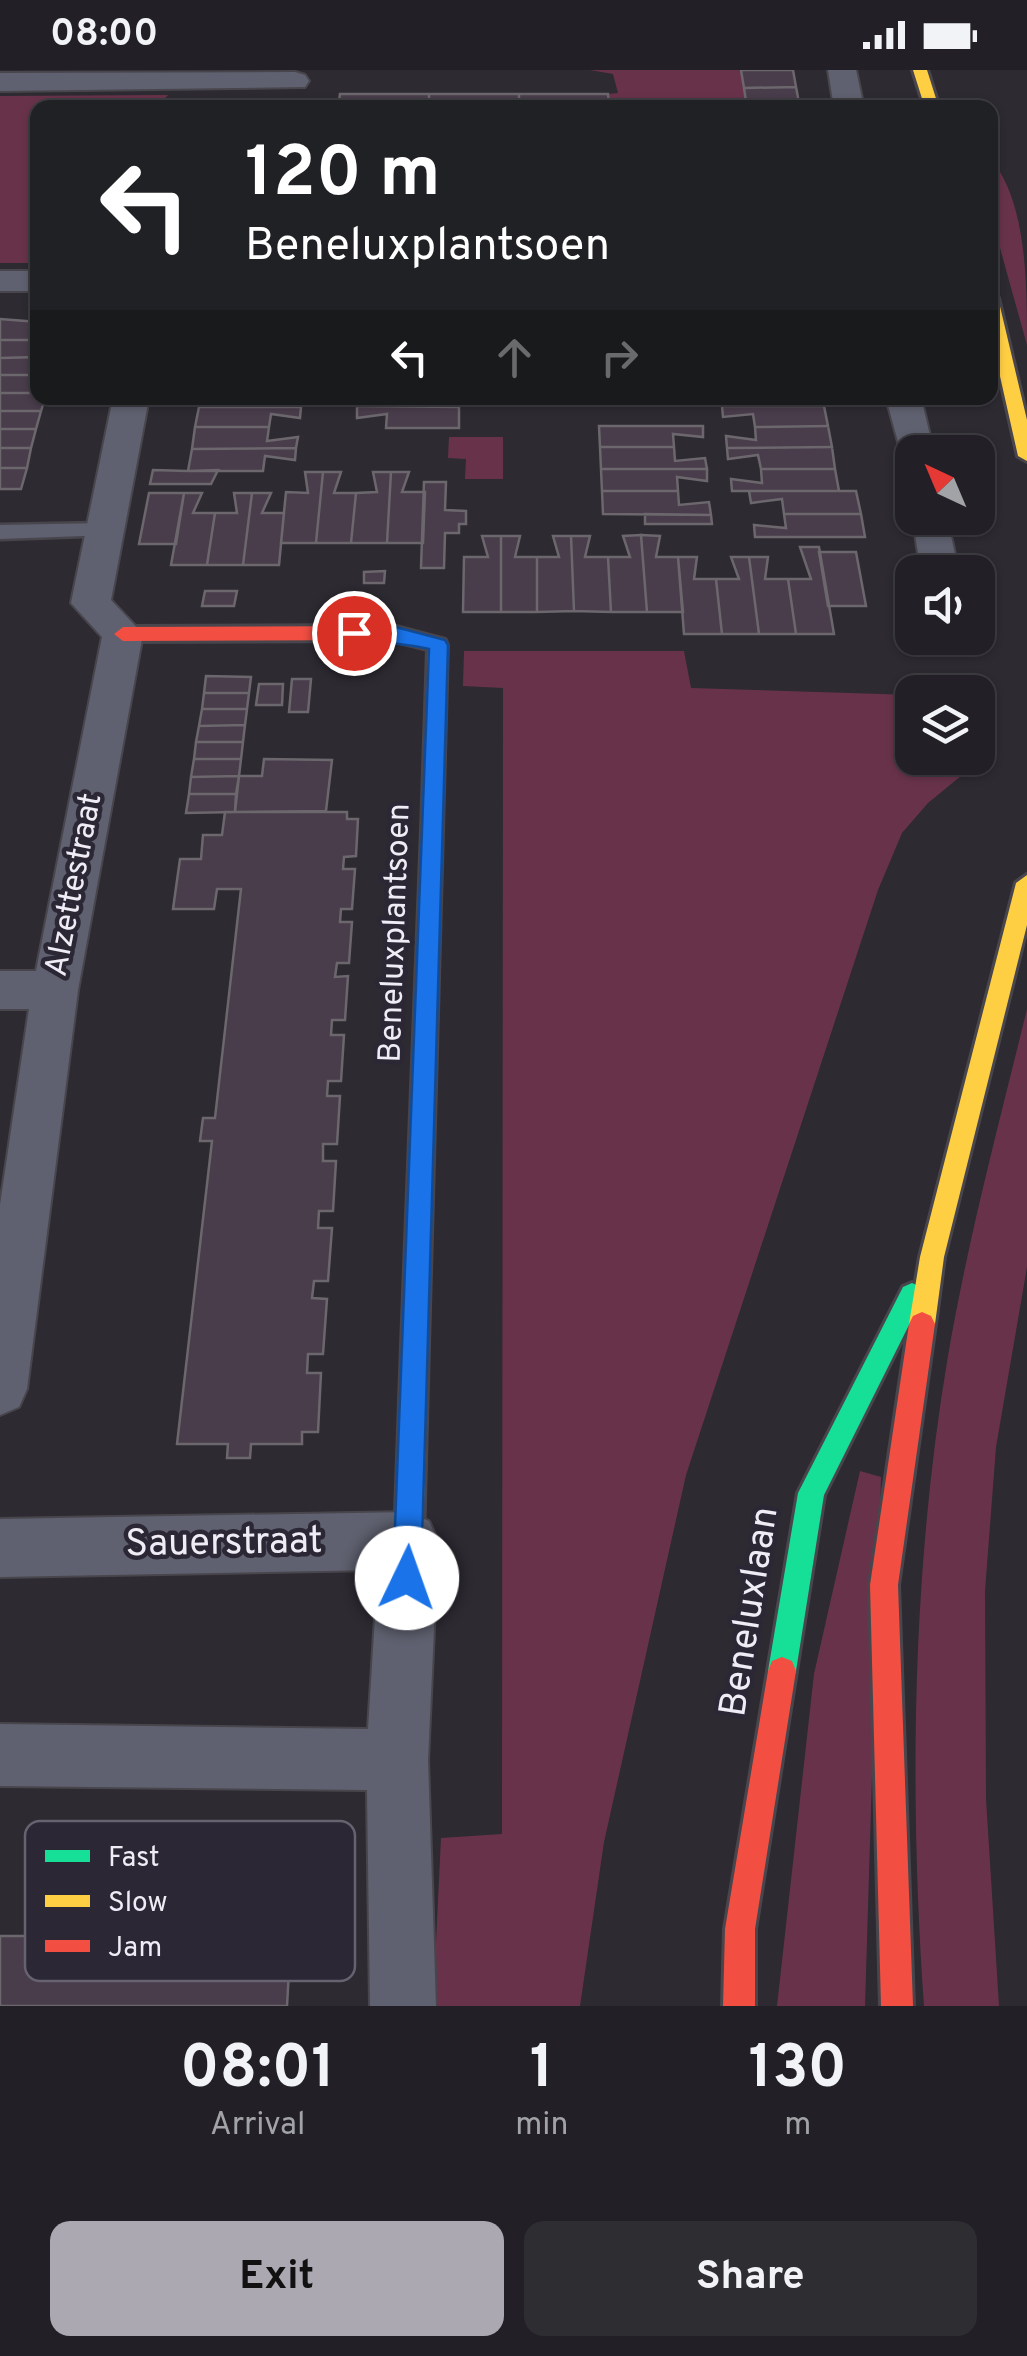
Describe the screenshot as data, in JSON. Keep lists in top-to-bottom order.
{
  "streets": {
    "main road": ["Beneluxplantsoen", "Beneluxlaan"],
    "street": ["Alzettestraat", "Sauerstraat"]
  },
  "crossings": [
    ["Alzettestraat", "Beneluxplantsoen"],
    ["Beneluxplantsoen", "Sauerstraat"]
  ],
  "legend": ["Fast", "Slow", "Jam"],
  "north": "top left",
  "page": {
    "status": "08:00",
    "turn": ["120 m", "Beneluxplantsoen"],
    "eta": [
      "08:01",
      "Arrival",
      "1",
      "min",
      "130",
      "m"
    ],
    "buttons": ["Exit", "Share"]
  }
}
